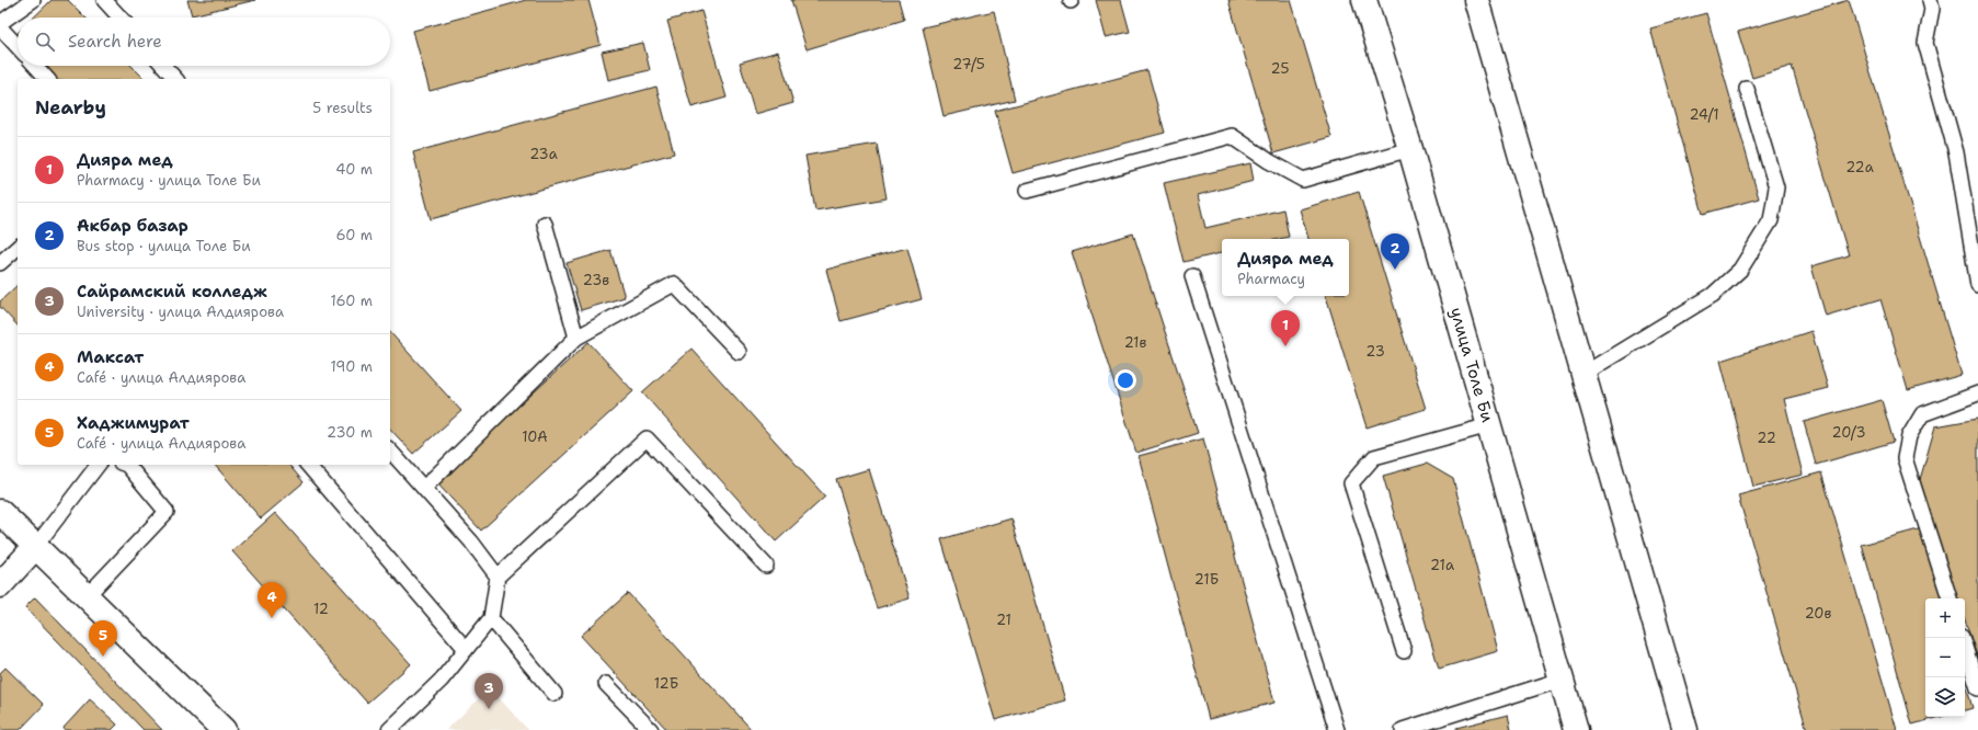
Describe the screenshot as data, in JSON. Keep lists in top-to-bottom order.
{
  "streets": {
    "main road": ["улица Толе Би"]
  },
  "house_numbers": [
    "27/5",
    "25",
    "24/1",
    "23а",
    "22а",
    "23в",
    "21в",
    "23",
    "20/3",
    "10А",
    "22",
    "21а",
    "21Б",
    "12",
    "20в",
    "21",
    "12Б"
  ],
  "page": {
    "search": "Search here",
    "heading": ["Nearby", "5 results"],
    "list": [
      {
        "mark": "1",
        "name": "Дияра мед",
        "note": "Pharmacy · улица Толе Би",
        "value": "40 m"
      },
      {
        "mark": "2",
        "name": "Акбар базар",
        "note": "Bus stop · улица Толе Би",
        "value": "60 m"
      },
      {
        "mark": "3",
        "name": "Сайрамский колледж",
        "note": "University · улица Алдиярова",
        "value": "160 m"
      },
      {
        "mark": "4",
        "name": "Максат",
        "note": "Café · улица Алдиярова",
        "value": "190 m"
      },
      {
        "mark": "5",
        "name": "Хаджимурат",
        "note": "Café · улица Алдиярова",
        "value": "230 m"
      }
    ],
    "pins": [
      "2",
      "1",
      "4",
      "5",
      "3"
    ],
    "popup": ["Дияра мед", "Pharmacy"],
    "map_buttons": ["+", "−"]
  }
}
